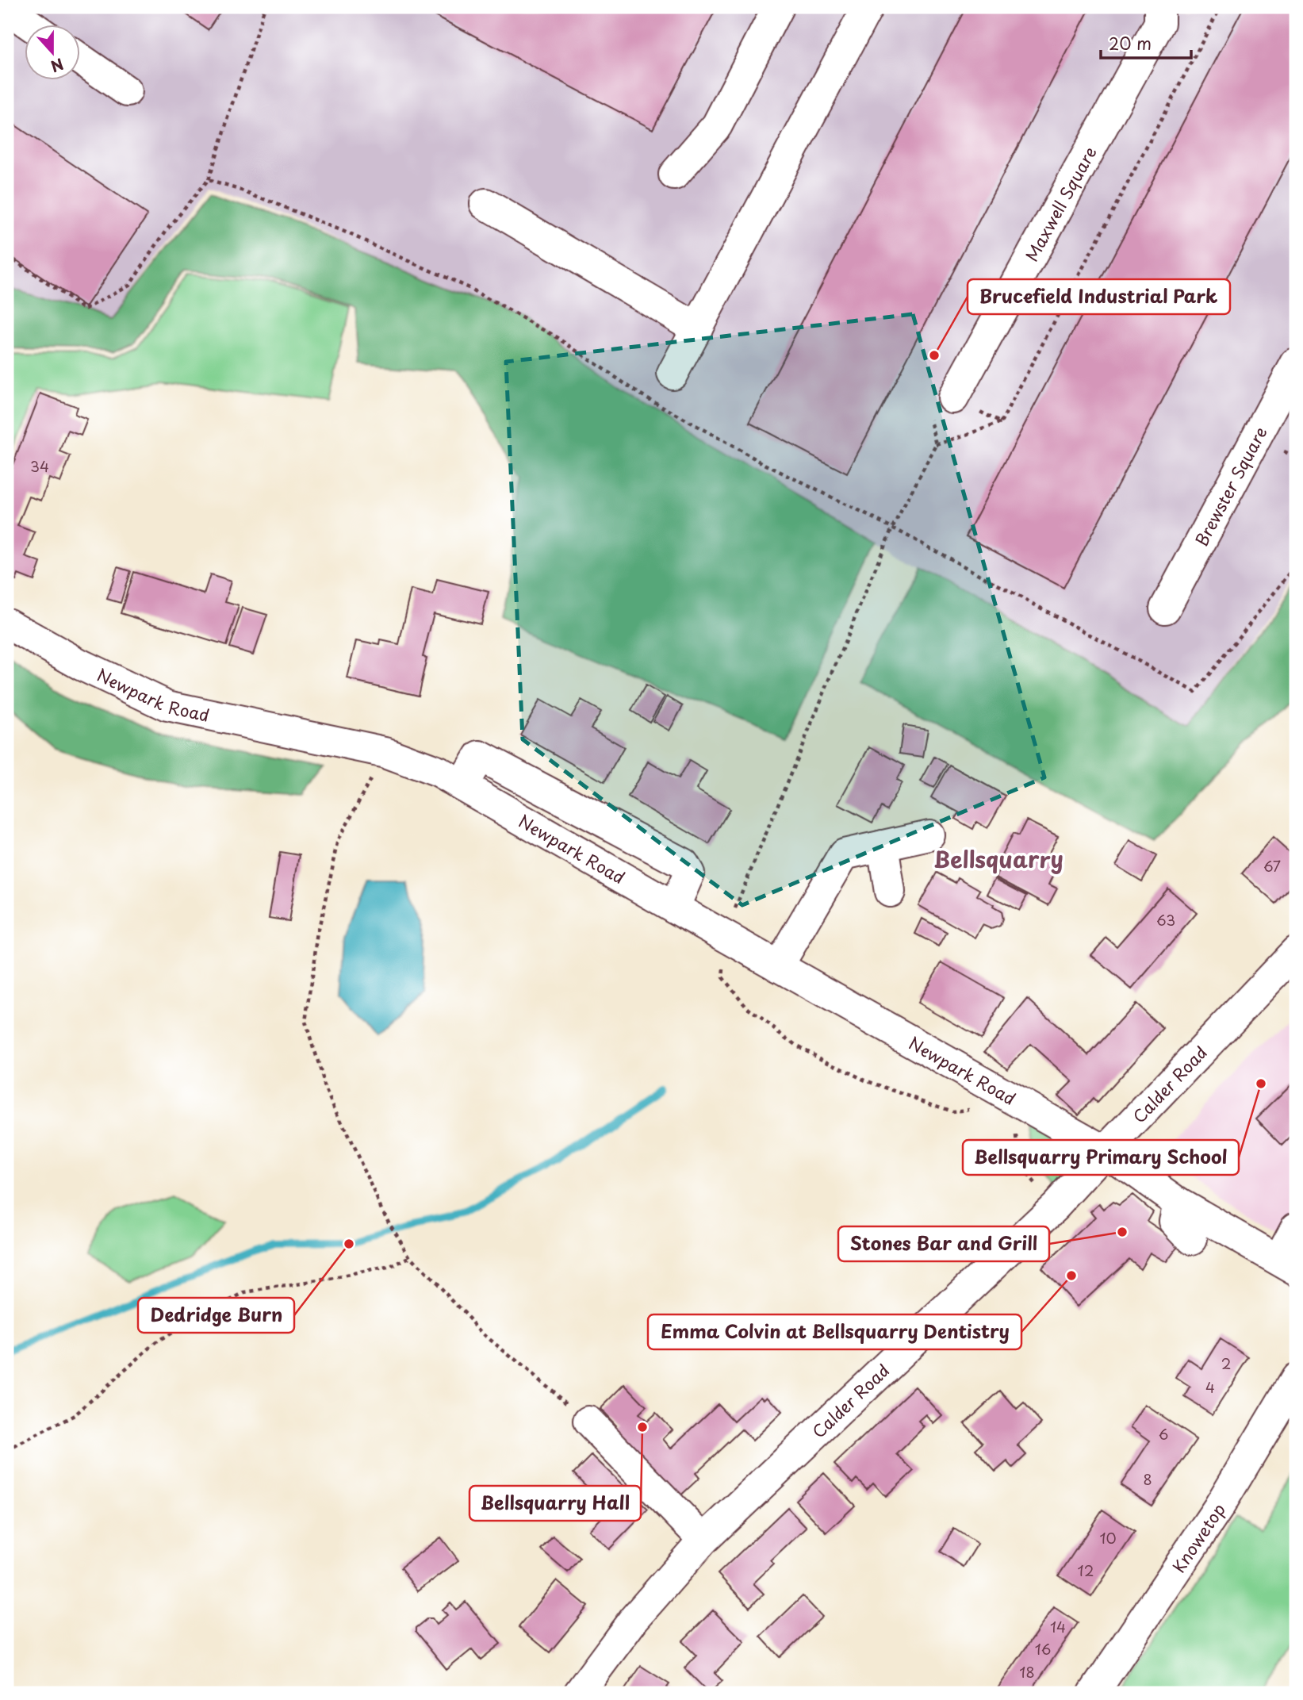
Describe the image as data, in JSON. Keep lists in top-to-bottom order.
{
  "streets": {
    "street": [
      "Maxwell Square",
      "Brewster Square",
      "Newpark Road",
      "Calder Road",
      "Knowetop"
    ]
  },
  "crossings": [
    ["Newpark Road", "Calder Road"]
  ],
  "districts": ["Bellsquarry"],
  "places": [
    "Brucefield Industrial Park",
    "Bellsquarry Primary School",
    "Stones Bar and Grill",
    "Dedridge Burn",
    "Emma Colvin at Bellsquarry Dentistry",
    "Bellsquarry Hall"
  ],
  "house_numbers": [
    "34",
    "67",
    "63",
    "2",
    "4",
    "6",
    "8",
    "10",
    "12",
    "14",
    "16",
    "18"
  ],
  "scale_bar": "20 m",
  "north": "bottom"
}
